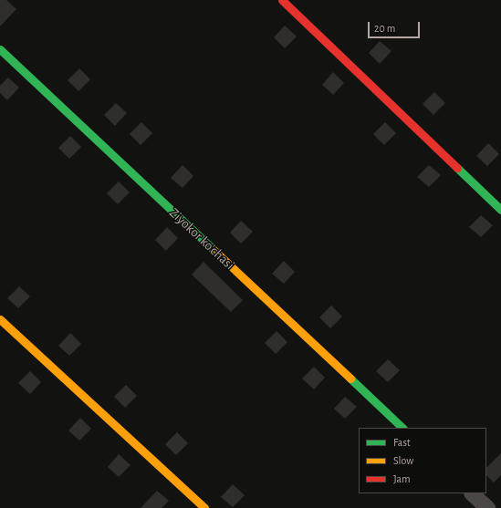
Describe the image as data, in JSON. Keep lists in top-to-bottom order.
{
  "streets": {
    "street": ["Ziyokor ko'chasi"]
  },
  "legend": ["Fast", "Slow", "Jam"],
  "scale_bar": "20 m"
}
